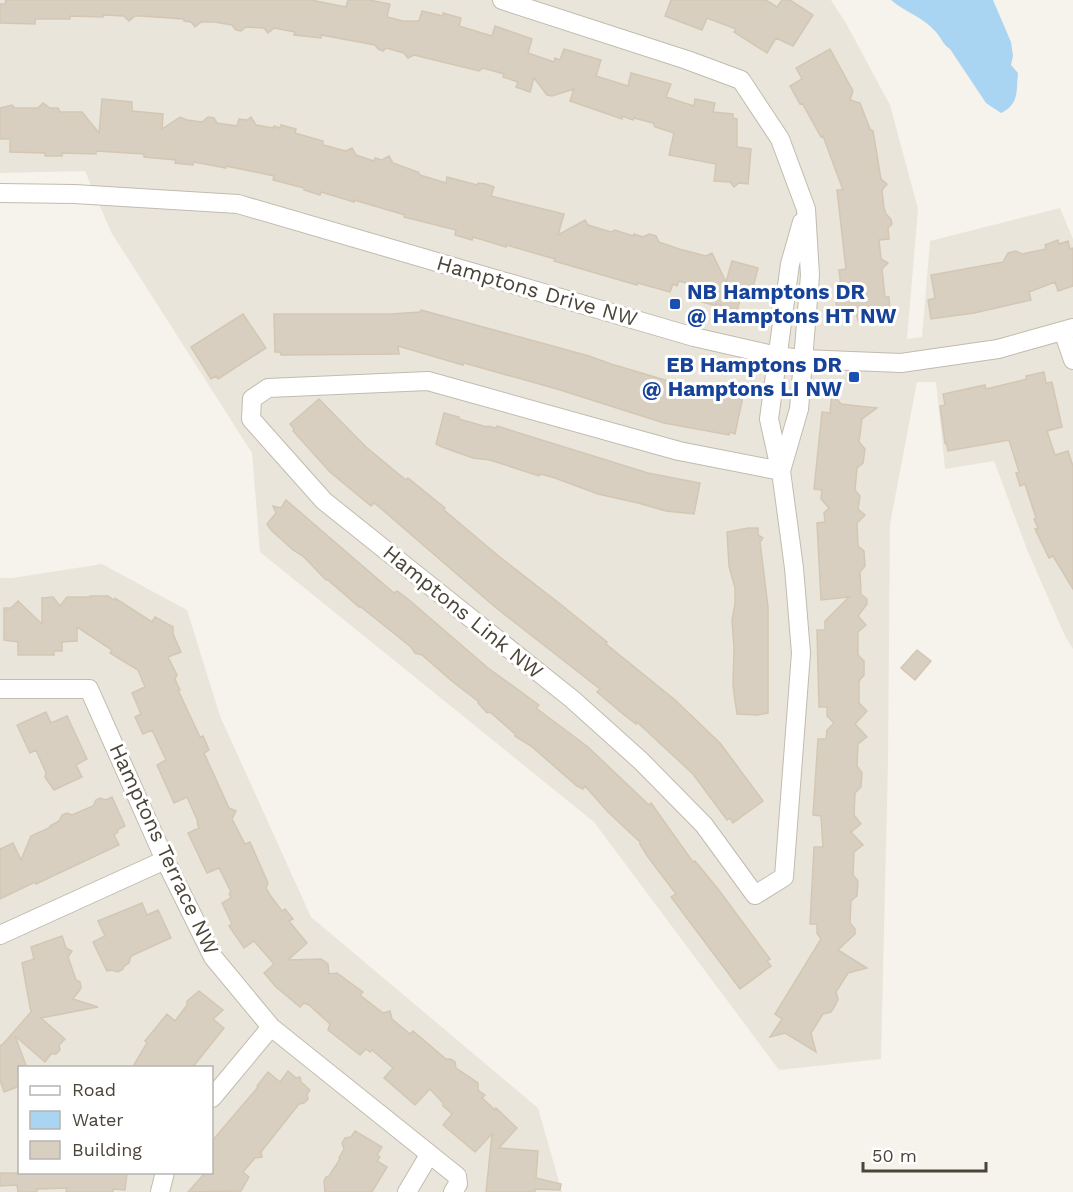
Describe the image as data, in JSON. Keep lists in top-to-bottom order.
{
  "streets": {
    "street": ["Hamptons Drive NW", "Hamptons Link NW", "Hamptons Terrace NW"]
  },
  "crossings": [
    ["Hamptons Drive NW", "Hamptons Link NW"]
  ],
  "places": {
    "transit": ["NB Hamptons DR @ Hamptons HT NW", "EB Hamptons DR @ Hamptons LI NW"]
  },
  "legend": ["Road", "Water", "Building"],
  "scale_bar": "50 m"
}
